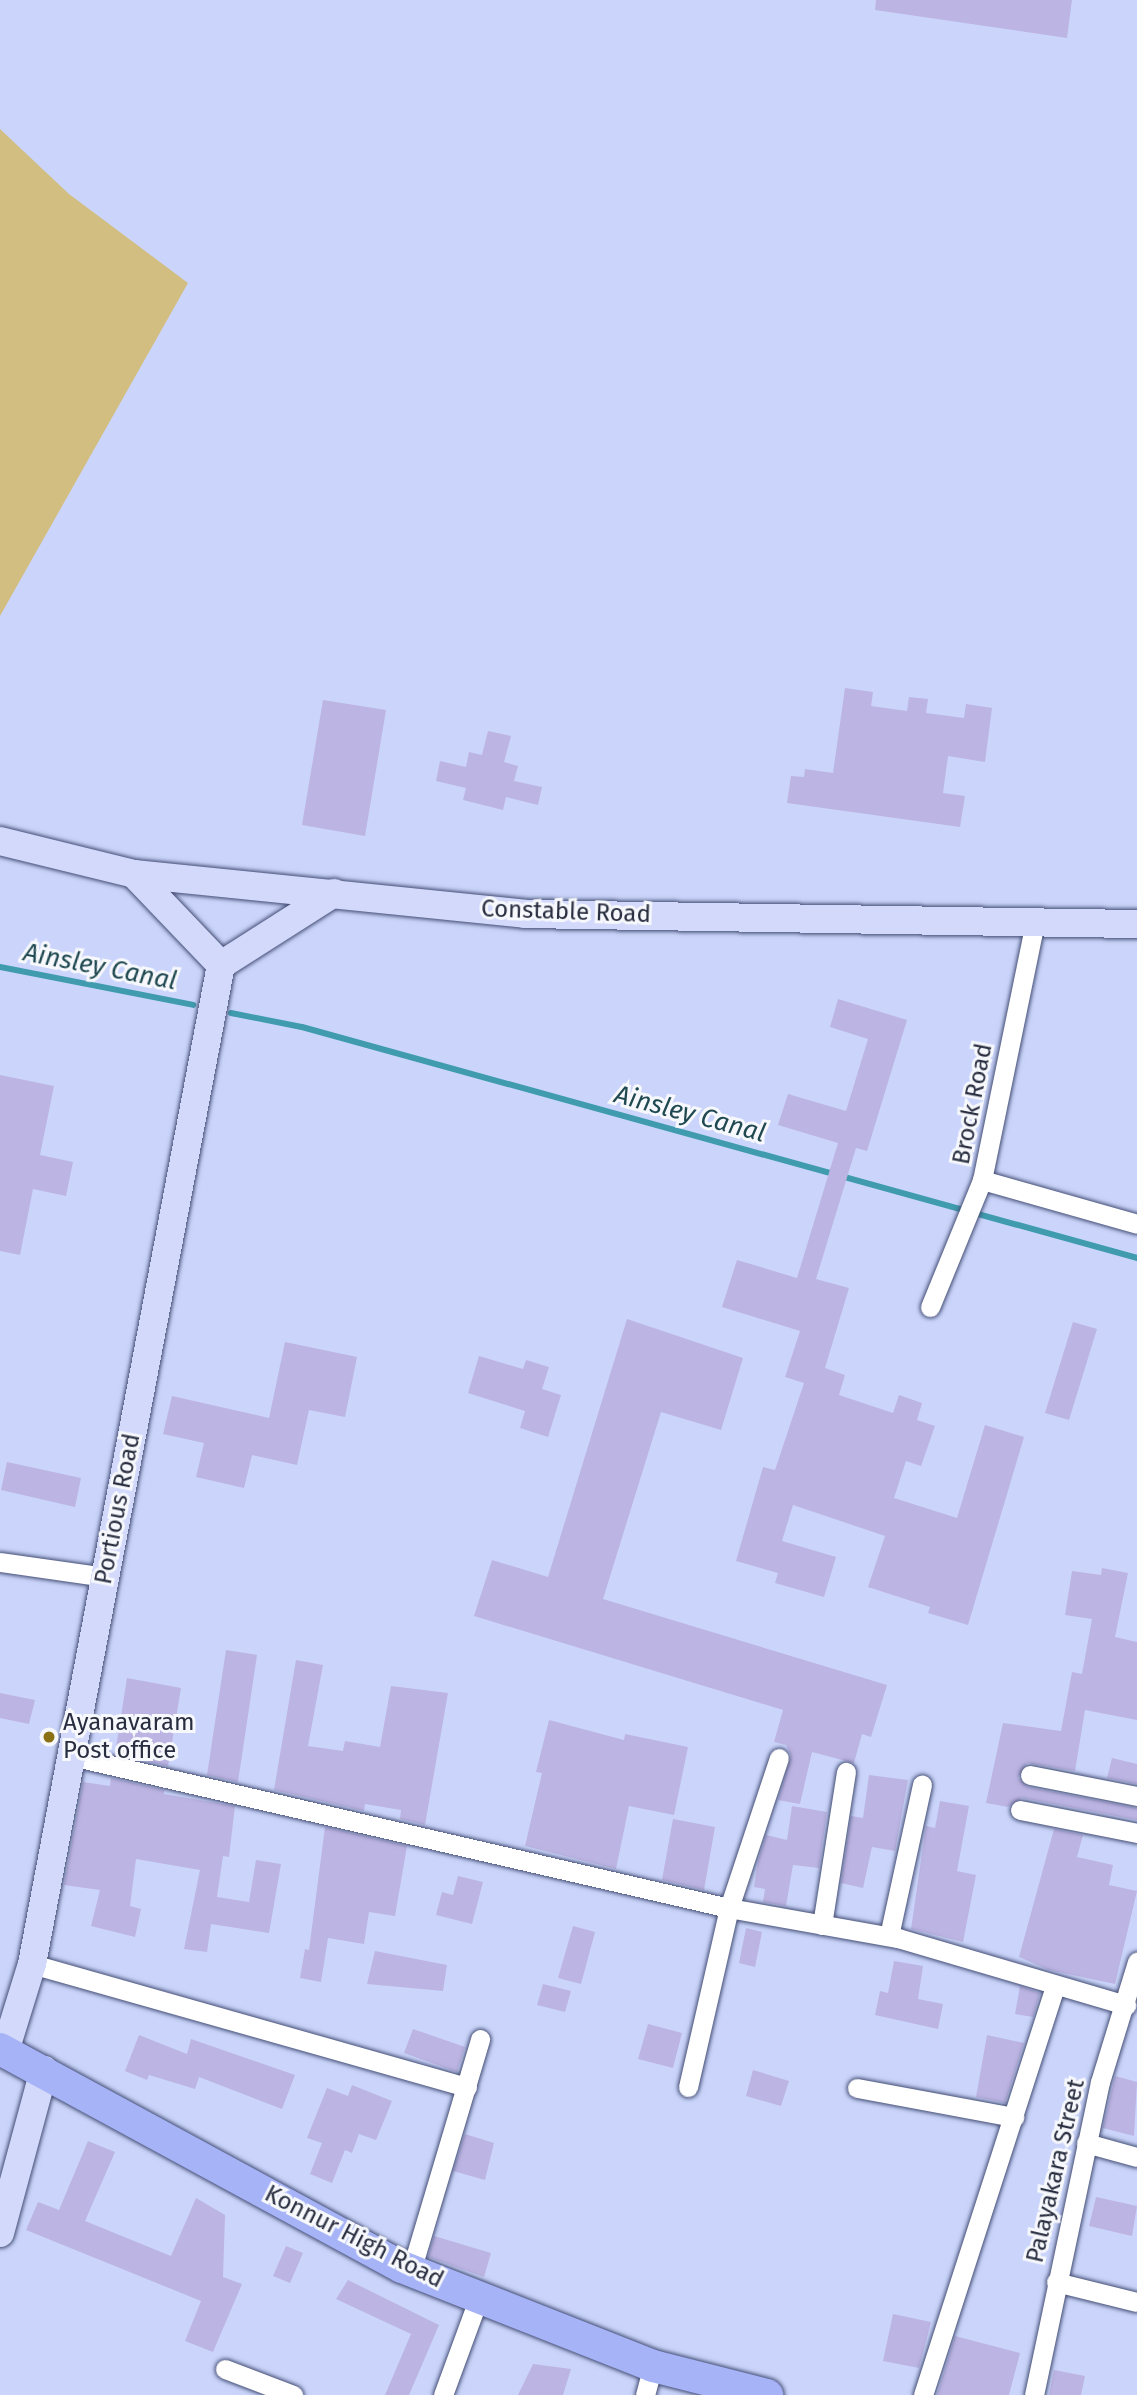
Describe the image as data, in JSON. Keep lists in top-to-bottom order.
{
  "streets": {
    "main road": ["Constable Road", "Portious Road", "Konnur High Road"],
    "street": ["Brock Road", "Palayakara Street"]
  },
  "crossings": [
    ["Constable Road", "Brock Road"],
    ["Portious Road", "Konnur High Road"]
  ],
  "water": ["Ainsley Canal"],
  "places": ["Ayanavaram Post office"]
}
